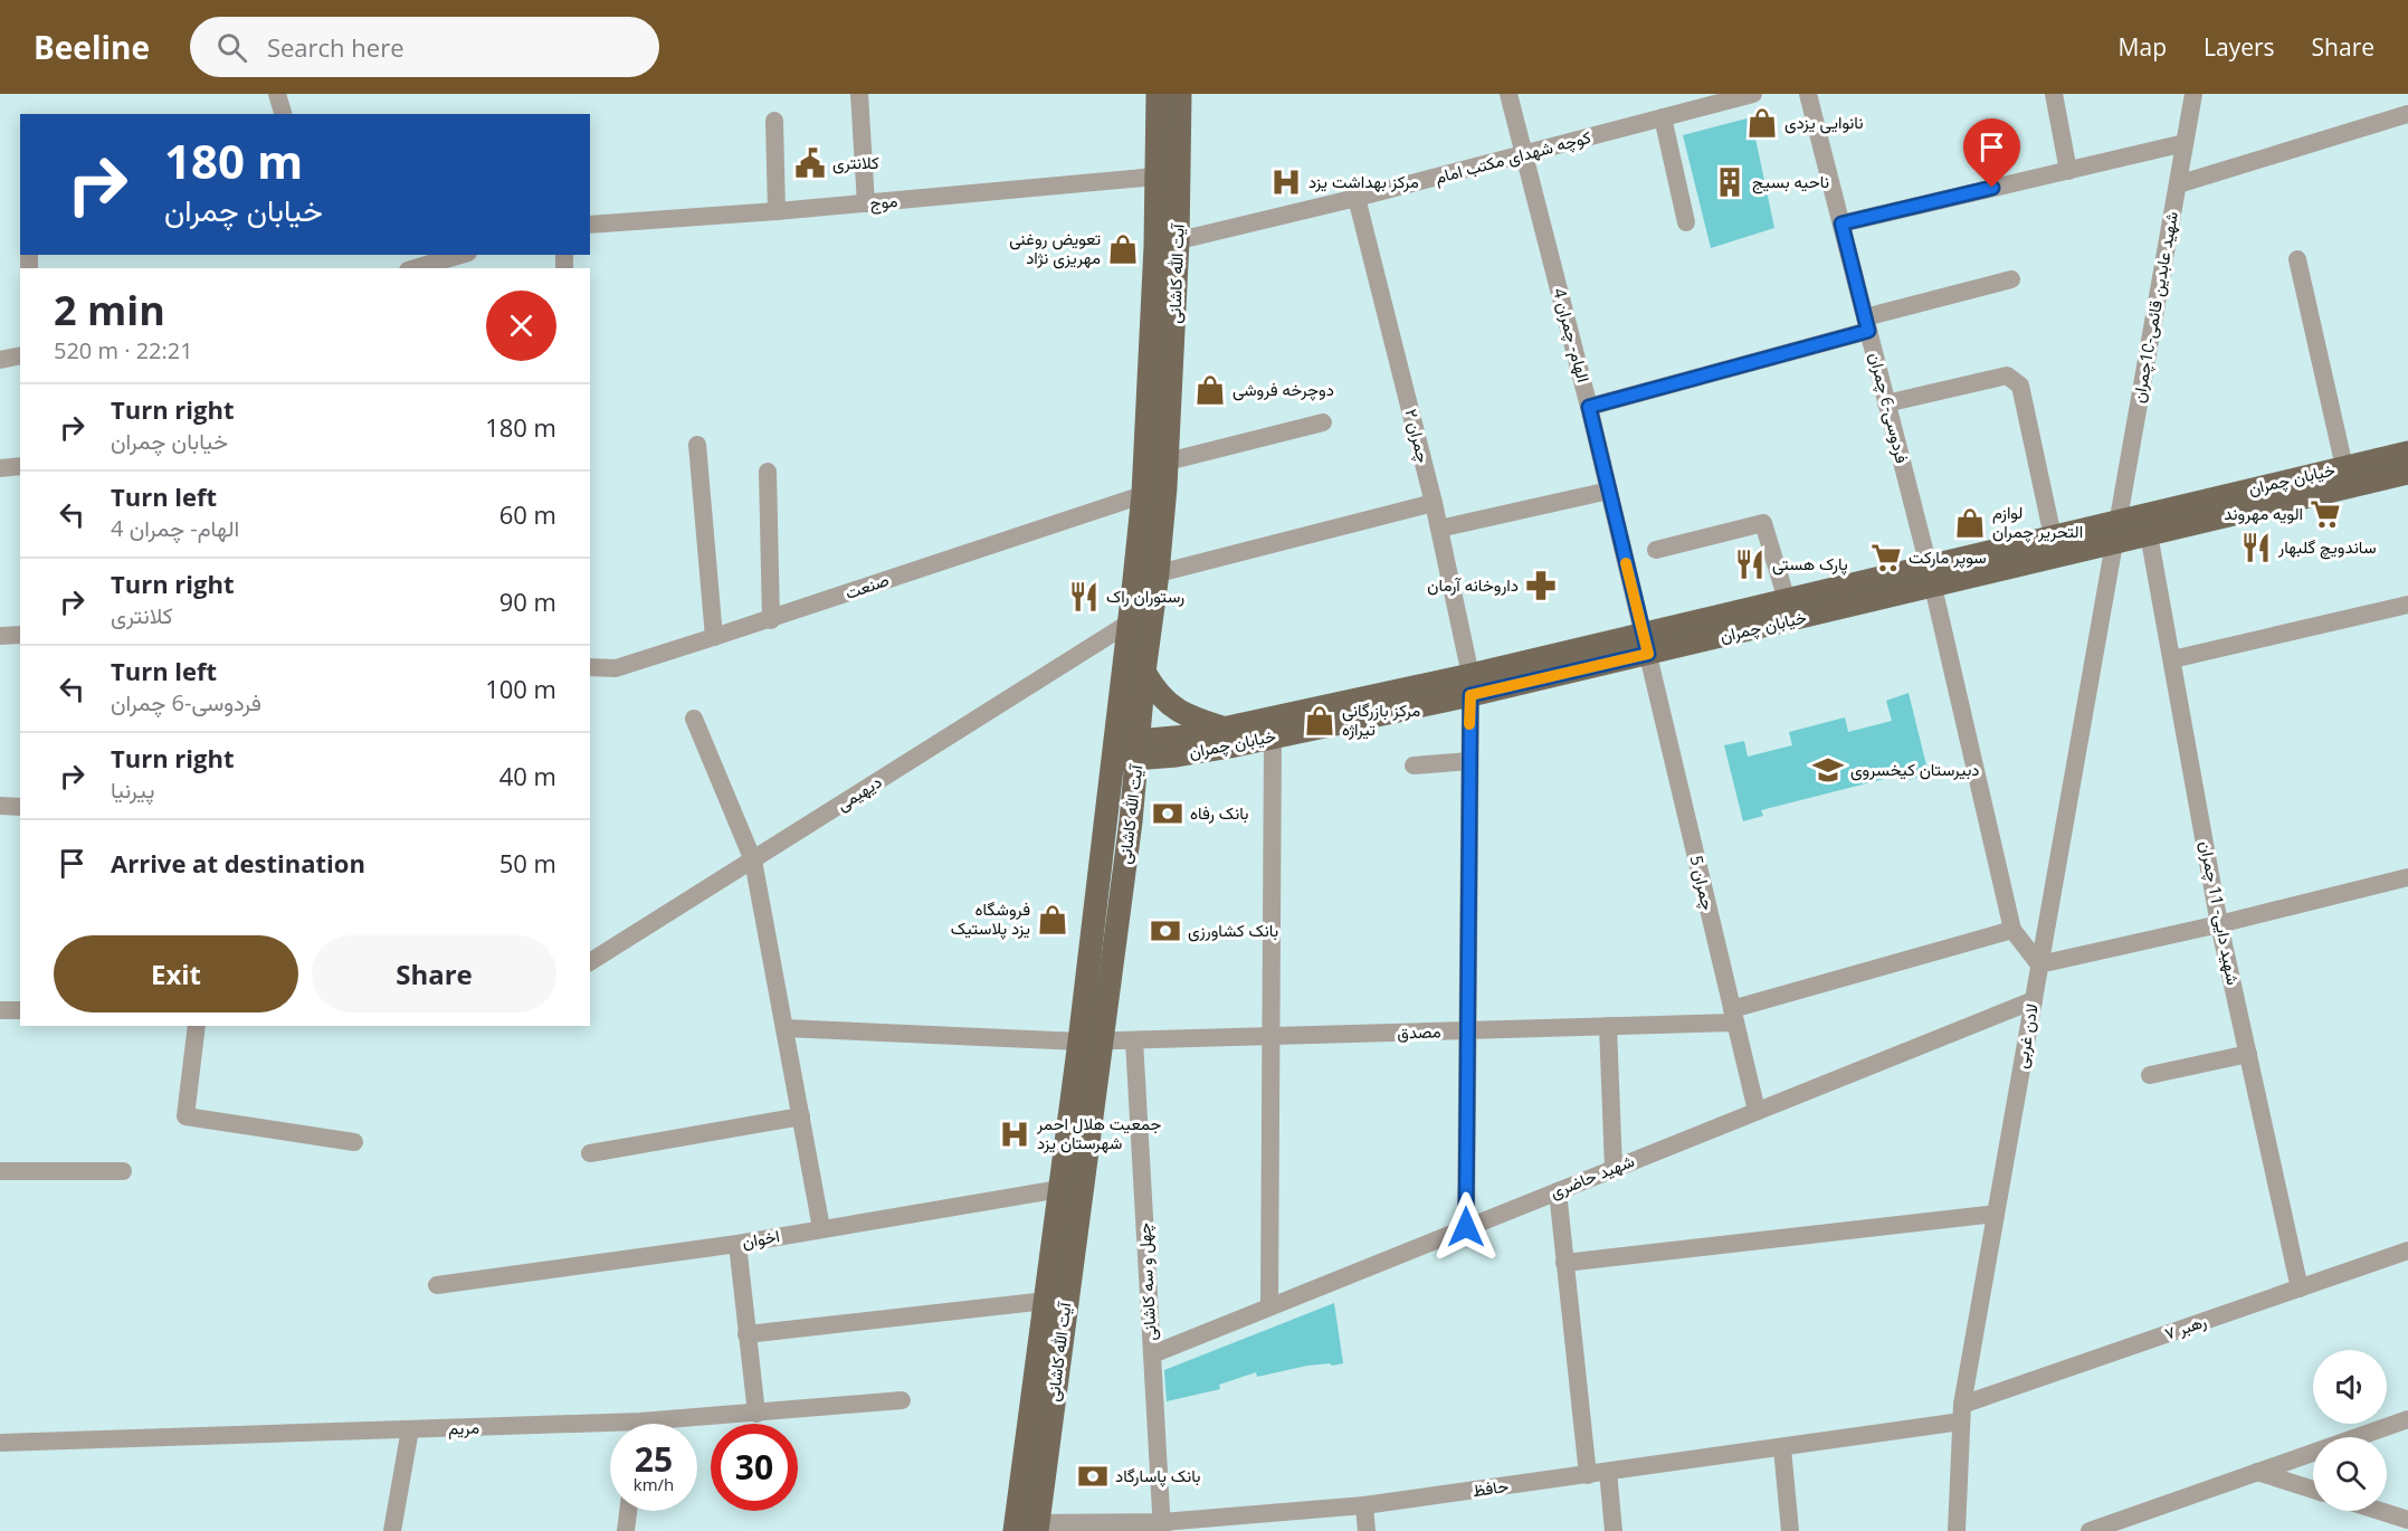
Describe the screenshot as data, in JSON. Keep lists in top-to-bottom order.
{
  "streets": {
    "main road": ["آیت الله کاشانی", "خیابان چمران"],
    "street": [
      "کوچه شهدای مکتب امام",
      "موج",
      "شهید عابدین قائمی-10چمران",
      "الهام- چمران 4",
      "فردوسی-6 چمران",
      "چمران ۲",
      "صنعت",
      "دیهیمی",
      "چمران 5",
      "شهید دایی- 11 چمران",
      "مصدق",
      "لادن غربی",
      "شهید حاضری",
      "اخوان",
      "چهل و سه کاشانی",
      "رهبر ۷",
      "مریم",
      "حافظ"
    ]
  },
  "crossings": [
    ["کوچه شهدای مکتب امام", "آیت الله کاشانی"],
    ["کوچه شهدای مکتب امام", "الهام- چمران 4"],
    ["کوچه شهدای مکتب امام", "چمران ۲"],
    ["موج", "آیت الله کاشانی"],
    ["آیت الله کاشانی", "خیابان چمران"],
    ["آیت الله کاشانی", "صنعت"],
    ["آیت الله کاشانی", "دیهیمی"],
    ["آیت الله کاشانی", "مصدق"],
    ["آیت الله کاشانی", "اخوان"],
    ["آیت الله کاشانی", "حافظ"],
    ["شهید عابدین قائمی-10چمران", "خیابان چمران"],
    ["شهید عابدین قائمی-10چمران", "لادن غربی"],
    ["الهام- چمران 4", "خیابان چمران"],
    ["الهام- چمران 4", "چمران 5"],
    ["فردوسی-6 چمران", "خیابان چمران"],
    ["فردوسی-6 چمران", "مصدق"],
    ["چمران ۲", "خیابان چمران"],
    ["چمران ۲", "مصدق"],
    ["چمران ۲", "شهید حاضری"],
    ["خیابان چمران", "چمران 5"],
    ["خیابان چمران", "شهید دایی- 11 چمران"],
    ["خیابان چمران", "لادن غربی"],
    ["چمران 5", "مصدق"],
    ["چمران 5", "شهید حاضری"],
    ["شهید دایی- 11 چمران", "رهبر ۷"],
    ["مصدق", "چهل و سه کاشانی"],
    ["لادن غربی", "شهید حاضری"],
    ["لادن غربی", "رهبر ۷"],
    ["لادن غربی", "حافظ"],
    ["شهید حاضری", "چهل و سه کاشانی"],
    ["چهل و سه کاشانی", "حافظ"],
    ["رهبر ۷", "حافظ"]
  ],
  "places": {
    "shop": [
      "نانوایی یزدی",
      "تعویض روغنی مهریزی نژاد",
      "دوچرخه فروشی",
      "لوازم التحریر چمران",
      "مرکز بازرگانی تیراژه",
      "فروشگاه یزد پلاستیک"
    ],
    "public building": ["کلانتری"],
    "hospital": ["مرکز بهداشت یزد", "جمعیت هلال احمر شهرستان یزد"],
    "building": ["ناحیه بسیج"],
    "supermarket": ["الویه مهروند", "سوپر مارکت"],
    "restaurant": ["ساندویچ گلبهار", "پارک هستی", "رستوران راک"],
    "pharmacy": ["داروخانه آرمان"],
    "school or university": ["دبیرستان کیخسروی"],
    "bank": ["بانک رفاه", "بانک کشاورزی", "بانک پاسارگاد"]
  },
  "page": {
    "header": "Beeline",
    "search": "Search here",
    "nav": ["Map", "Layers", "Share"],
    "turn": ["180 m", "خیابان چمران"],
    "heading": ["2 min", "520 m · 22:21"],
    "list": [
      {
        "name": "Turn right",
        "note": "خیابان چمران",
        "value": "180 m"
      },
      {
        "name": "Turn left",
        "note": "الهام- چمران 4",
        "value": "60 m"
      },
      {
        "name": "Turn right",
        "note": "کلانتری",
        "value": "90 m"
      },
      {
        "name": "Turn left",
        "note": "فردوسی-6 چمران",
        "value": "100 m"
      },
      {
        "name": "Turn right",
        "note": "پیرنیا",
        "value": "40 m"
      },
      {
        "name": "Arrive at destination",
        "value": "50 m"
      }
    ],
    "buttons": ["Exit", "Share"],
    "speed": "25 km/h",
    "limit": "30"
  }
}
